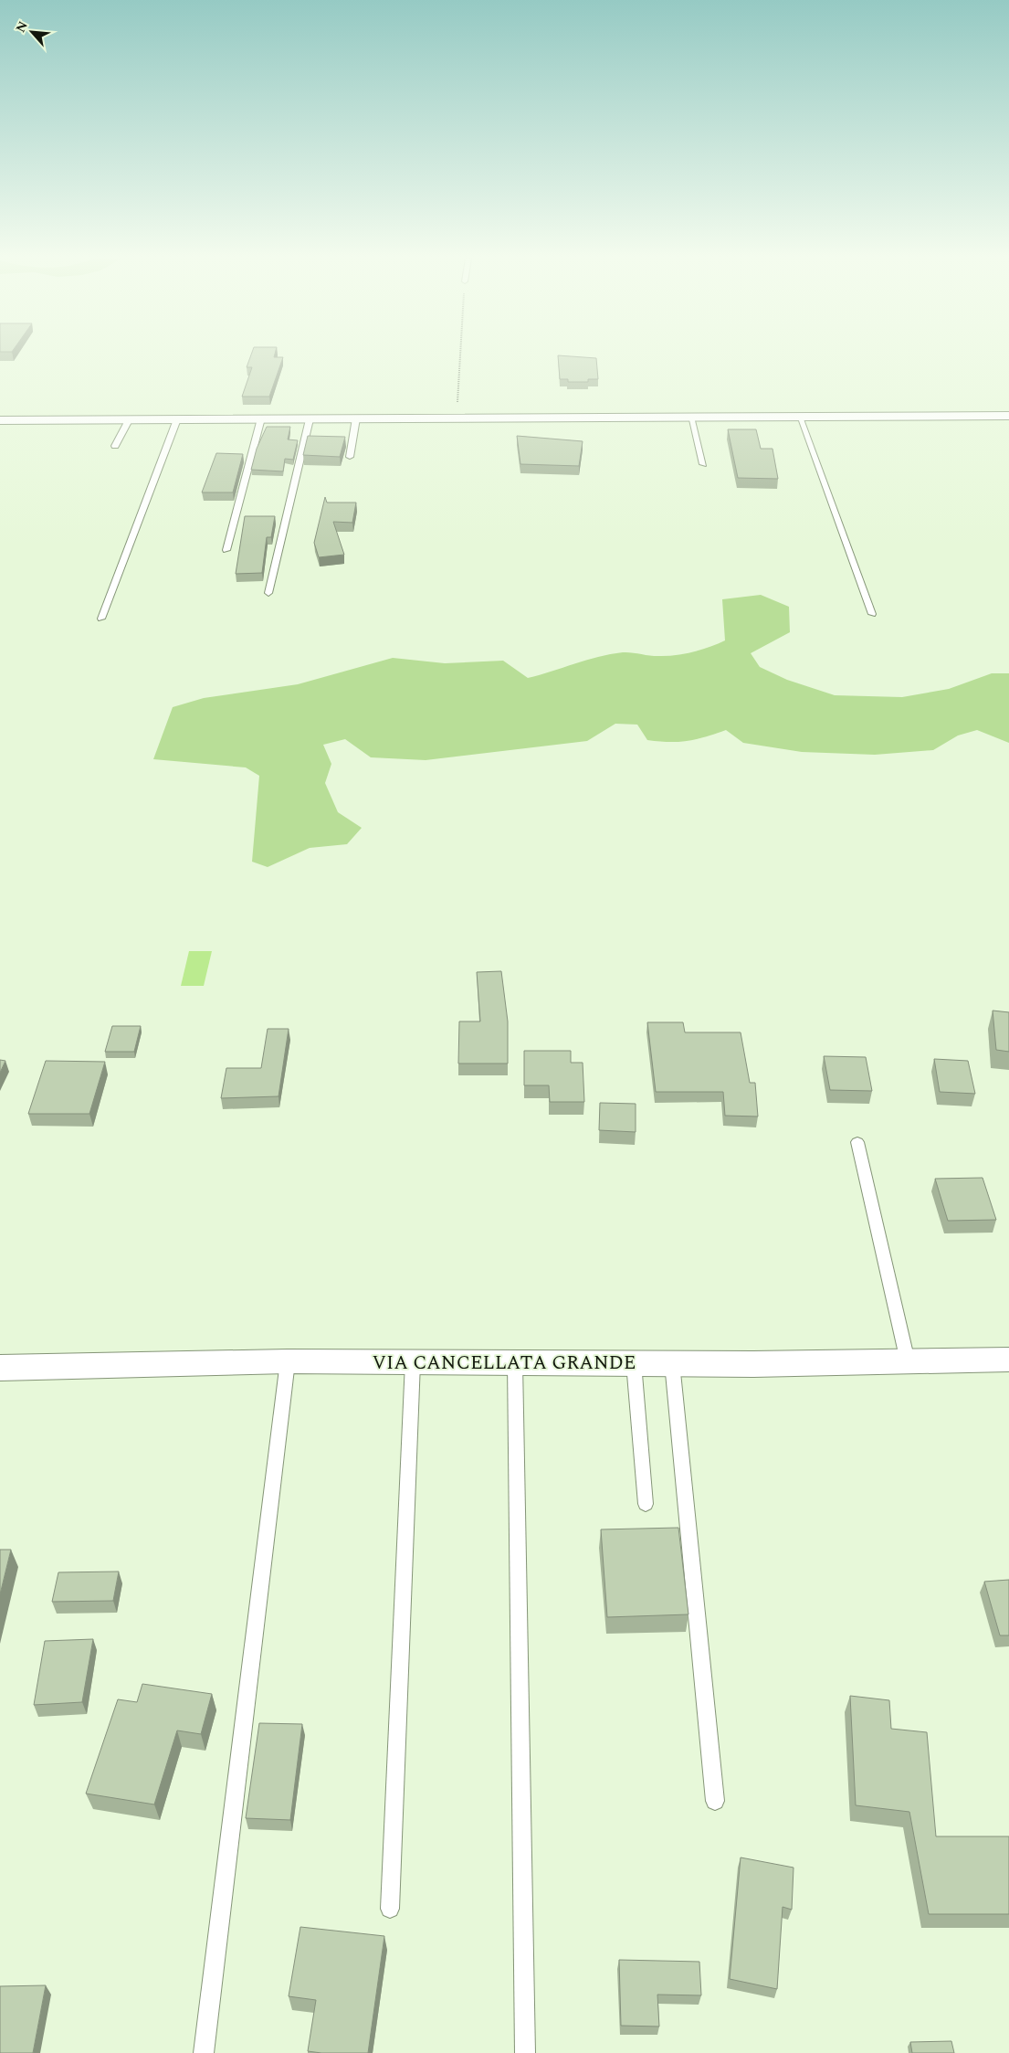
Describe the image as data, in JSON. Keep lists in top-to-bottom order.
{
  "streets": {
    "street": ["VIA CANCELLATA GRANDE"]
  },
  "north": "top left"
}
